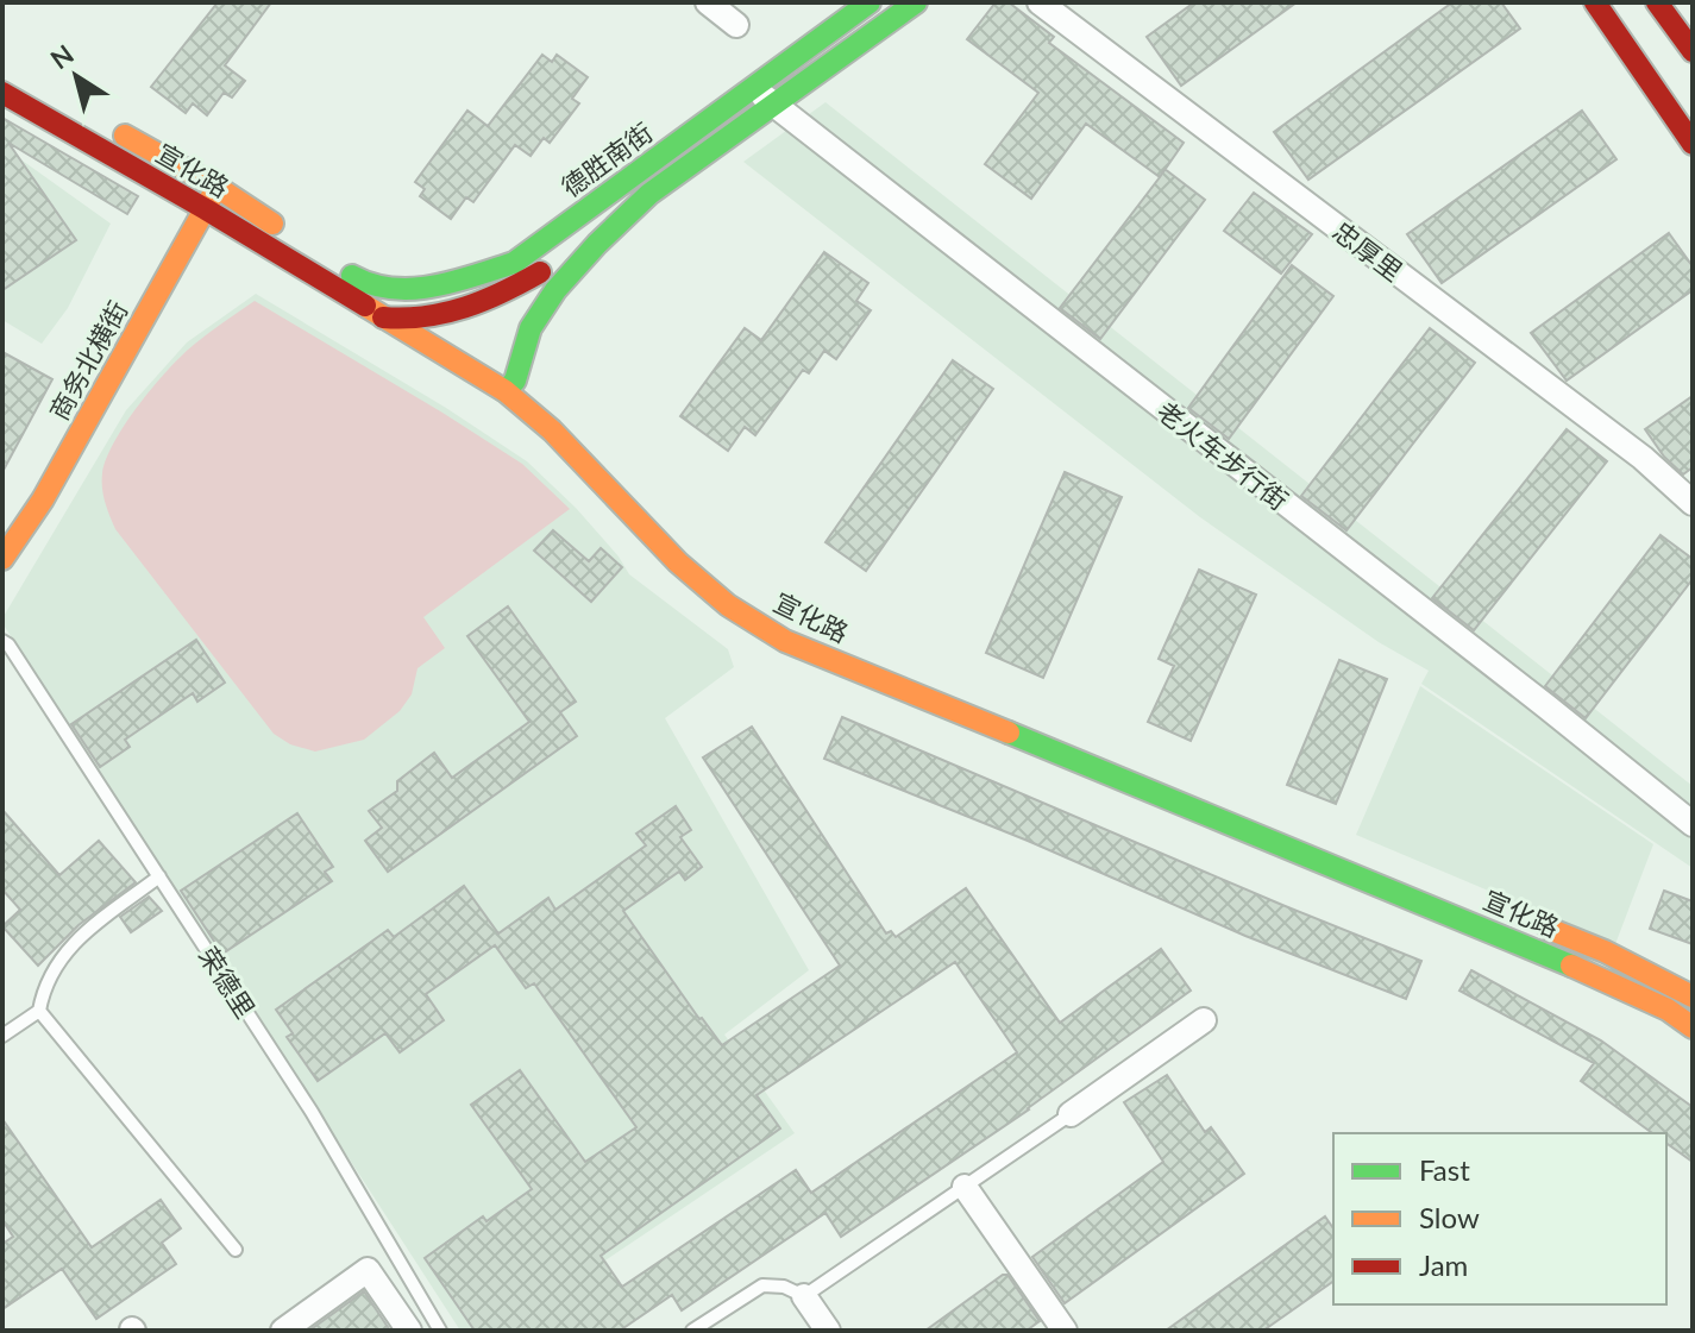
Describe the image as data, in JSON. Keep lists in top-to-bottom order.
{
  "streets": {
    "main road": ["德胜南街", "宣化路", "商务北横街"],
    "street": ["忠厚里", "老火车步行街"],
    "lane": ["荣德里"]
  },
  "crossings": [
    ["德胜南街", "宣化路"],
    ["德胜南街", "老火车步行街"],
    ["宣化路", "商务北横街"]
  ],
  "legend": ["Fast", "Slow", "Jam"],
  "north": "top left"
}
